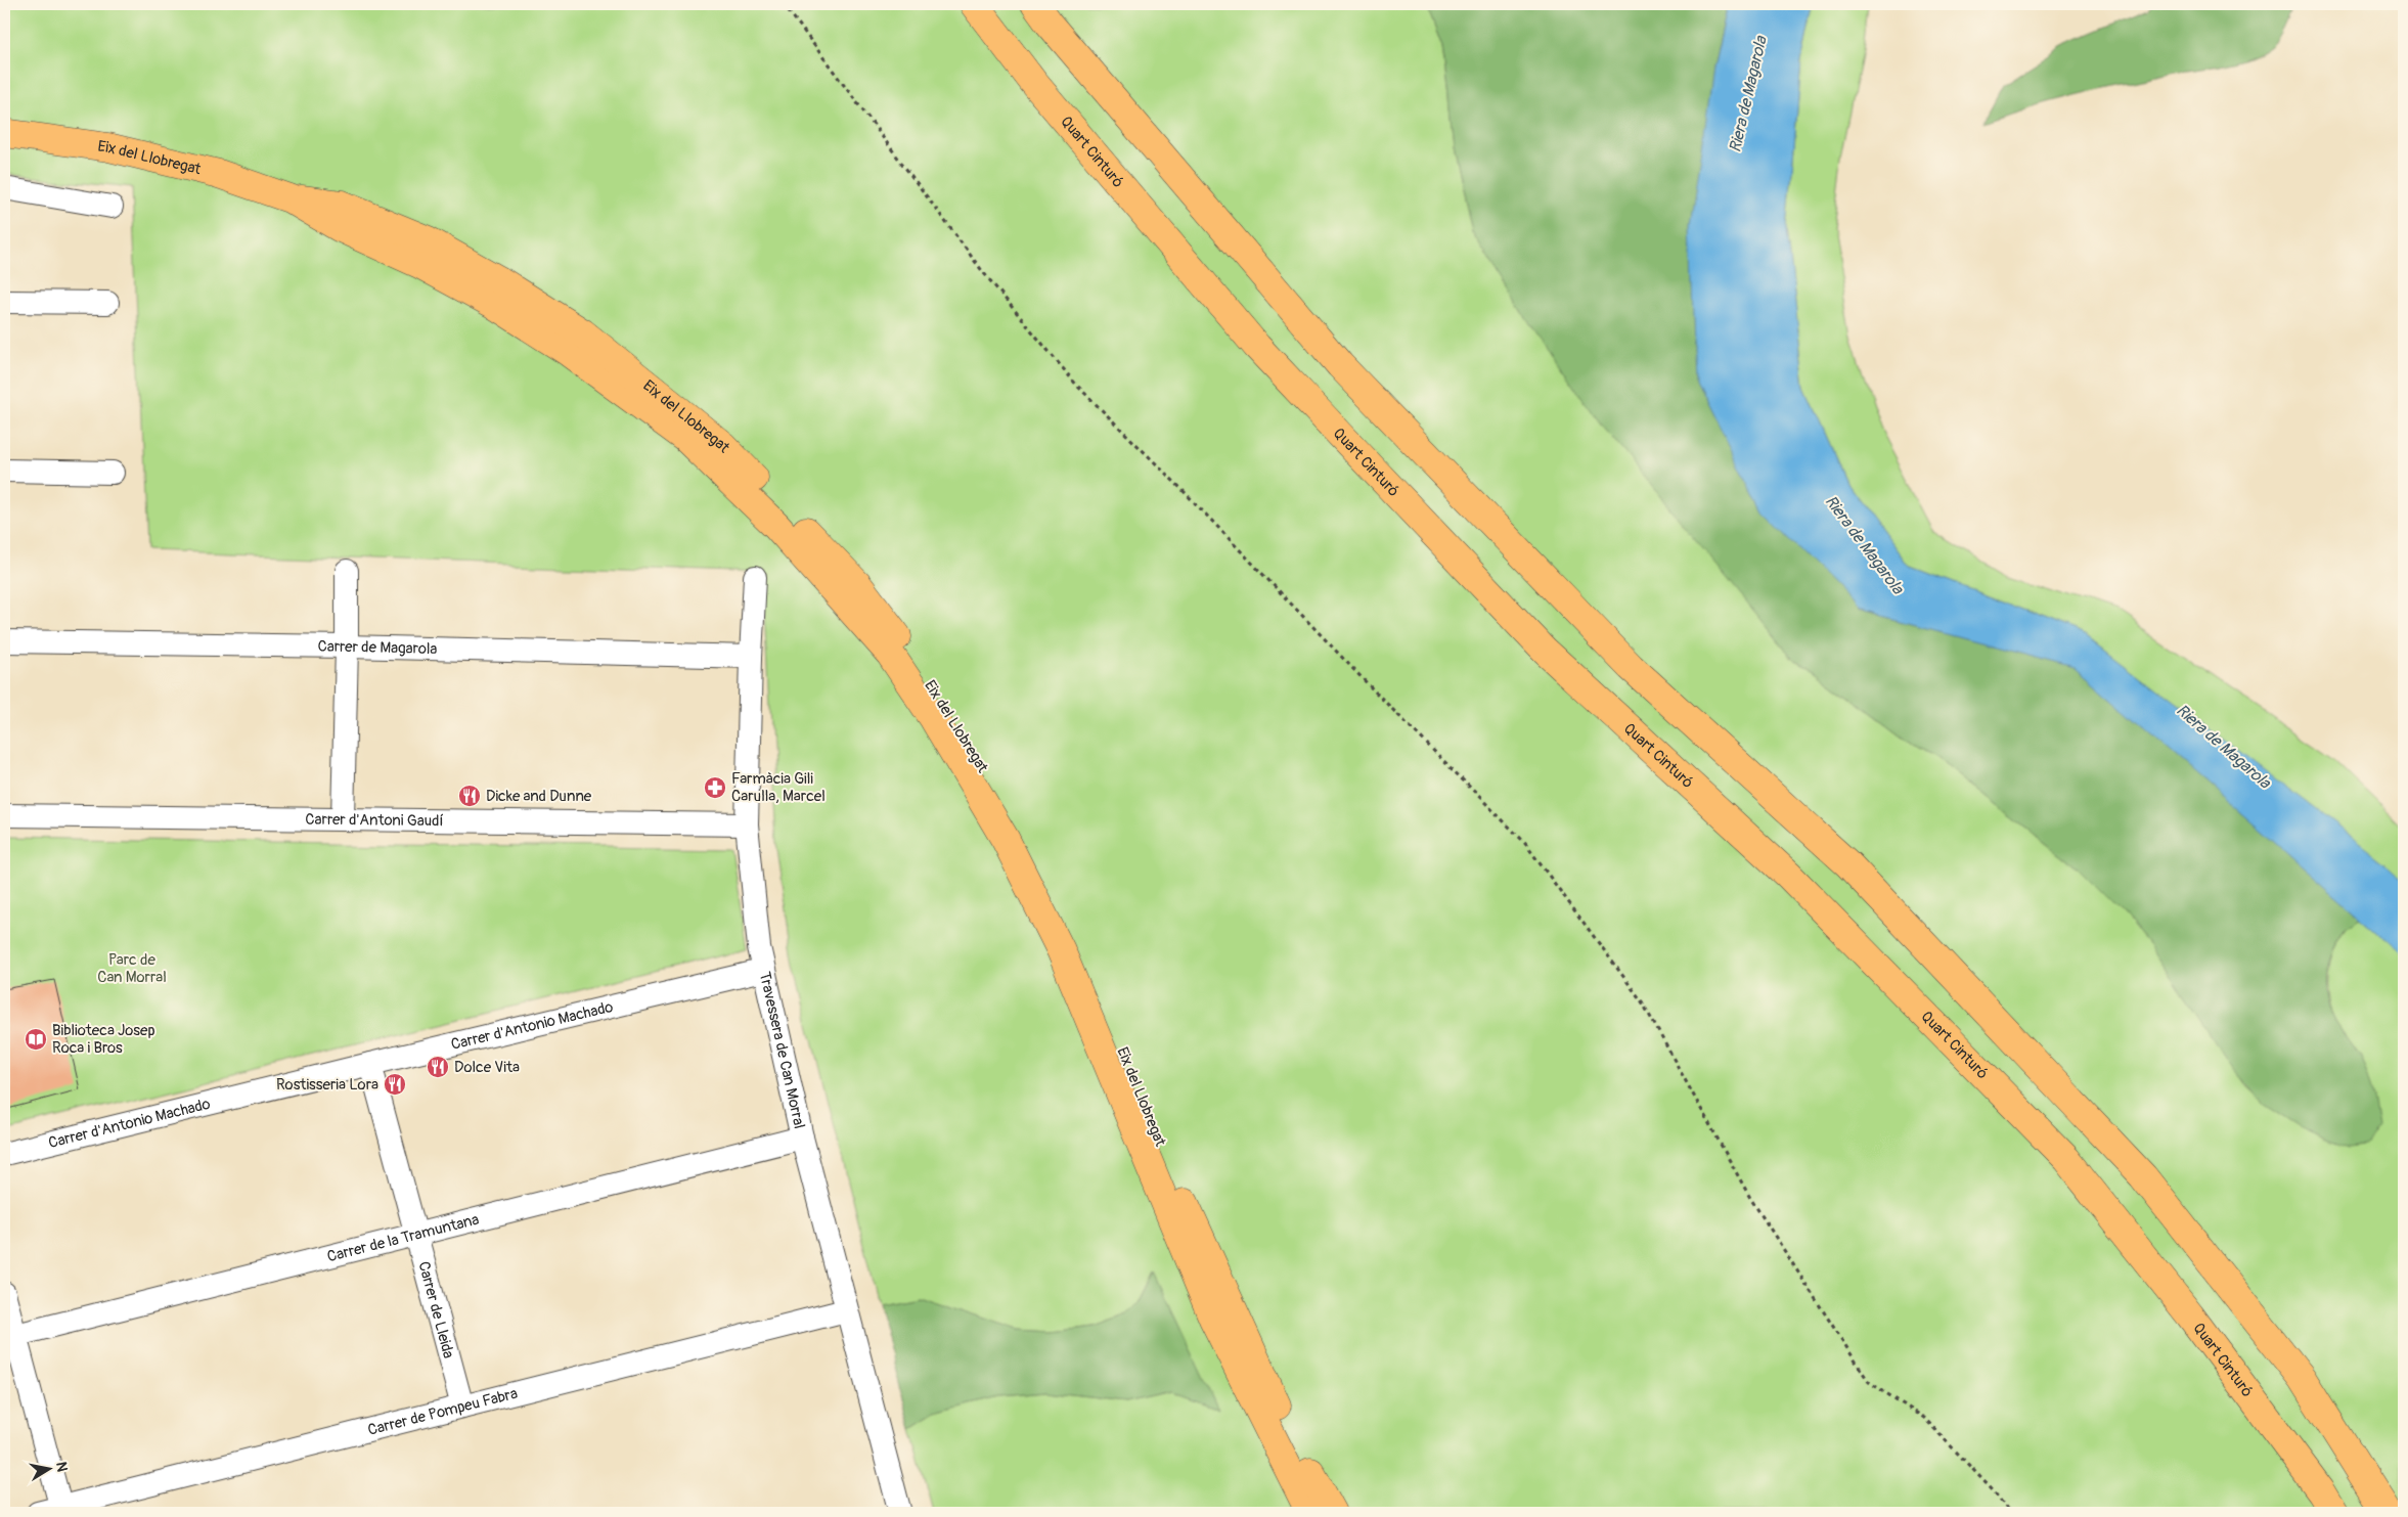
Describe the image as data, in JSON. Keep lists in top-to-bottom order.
{
  "streets": {
    "highway": ["Quart Cinturó", "Eix del Llobregat"],
    "street": [
      "Carrer de Magarola",
      "Carrer d'Antoni Gaudí",
      "Carrer d'Antonio Machado",
      "Travessera de Can Morral",
      "Carrer de la Tramuntana",
      "Carrer de Lleida",
      "Carrer de Pompeu Fabra"
    ]
  },
  "crossings": [
    ["Carrer de Magarola", "Travessera de Can Morral"],
    ["Carrer d'Antoni Gaudí", "Travessera de Can Morral"],
    ["Carrer d'Antonio Machado", "Travessera de Can Morral"],
    ["Carrer d'Antonio Machado", "Carrer de Lleida"],
    ["Travessera de Can Morral", "Carrer de la Tramuntana"],
    ["Travessera de Can Morral", "Carrer de Pompeu Fabra"],
    ["Carrer de la Tramuntana", "Carrer de Lleida"],
    ["Carrer de Lleida", "Carrer de Pompeu Fabra"]
  ],
  "water": ["Riera de Magarola"],
  "parks": ["Parc de Can Morral"],
  "places": {
    "pharmacy": ["Farmàcia Gili Carulla, Marcel"],
    "restaurant": ["Dicke and Dunne", "Dolce Vita", "Rostisseria Lora"],
    "library": ["Biblioteca Josep Roca i Bros"]
  },
  "north": "right"
}
